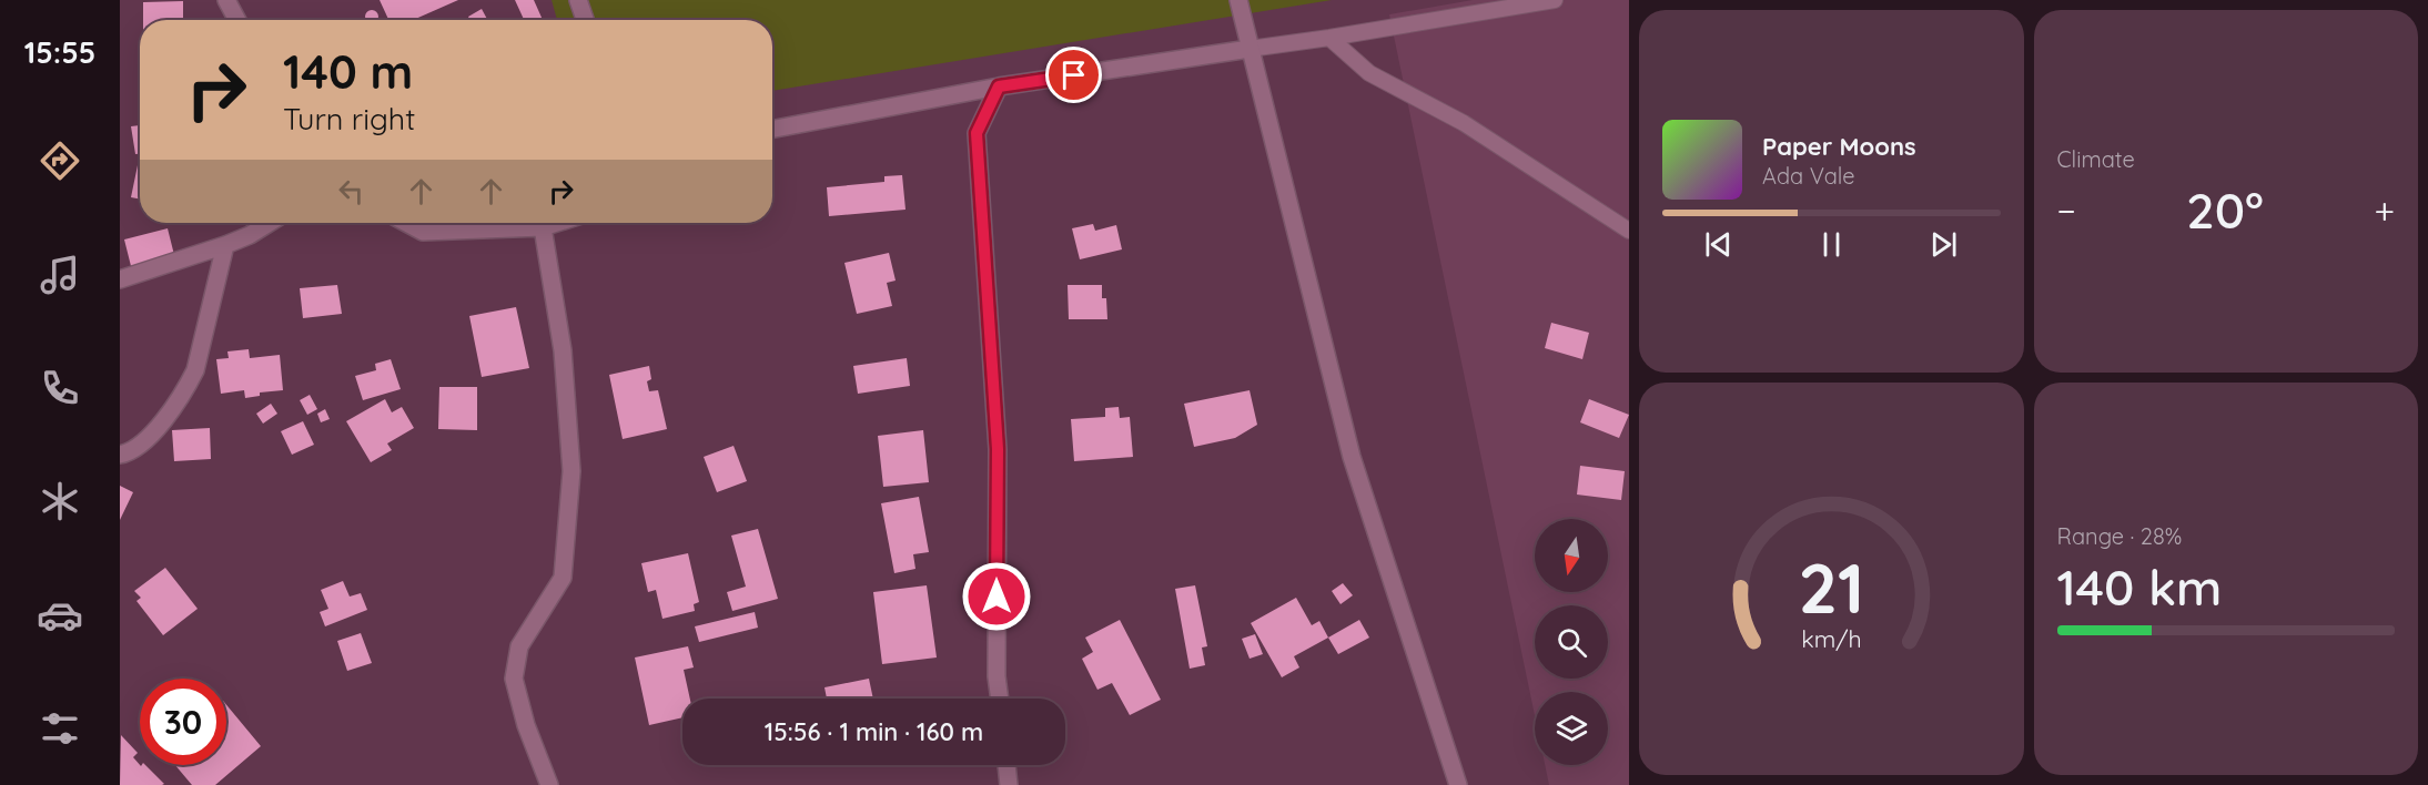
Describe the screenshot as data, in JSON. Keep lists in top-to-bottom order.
{
  "north": "bottom",
  "page": {
    "tabs": "15:55",
    "tile": [
      "Climate",
      ["Range · 28%", "140 km"]
    ],
    "turn": ["140 m", "Turn right"],
    "song": ["Paper Moons", "Ada Vale"],
    "heat": ["−", "20°", "+"],
    "limit": "30",
    "trip": "15:56 · 1 min · 160 m",
    "gauge": ["21", "km/h"]
  }
}
